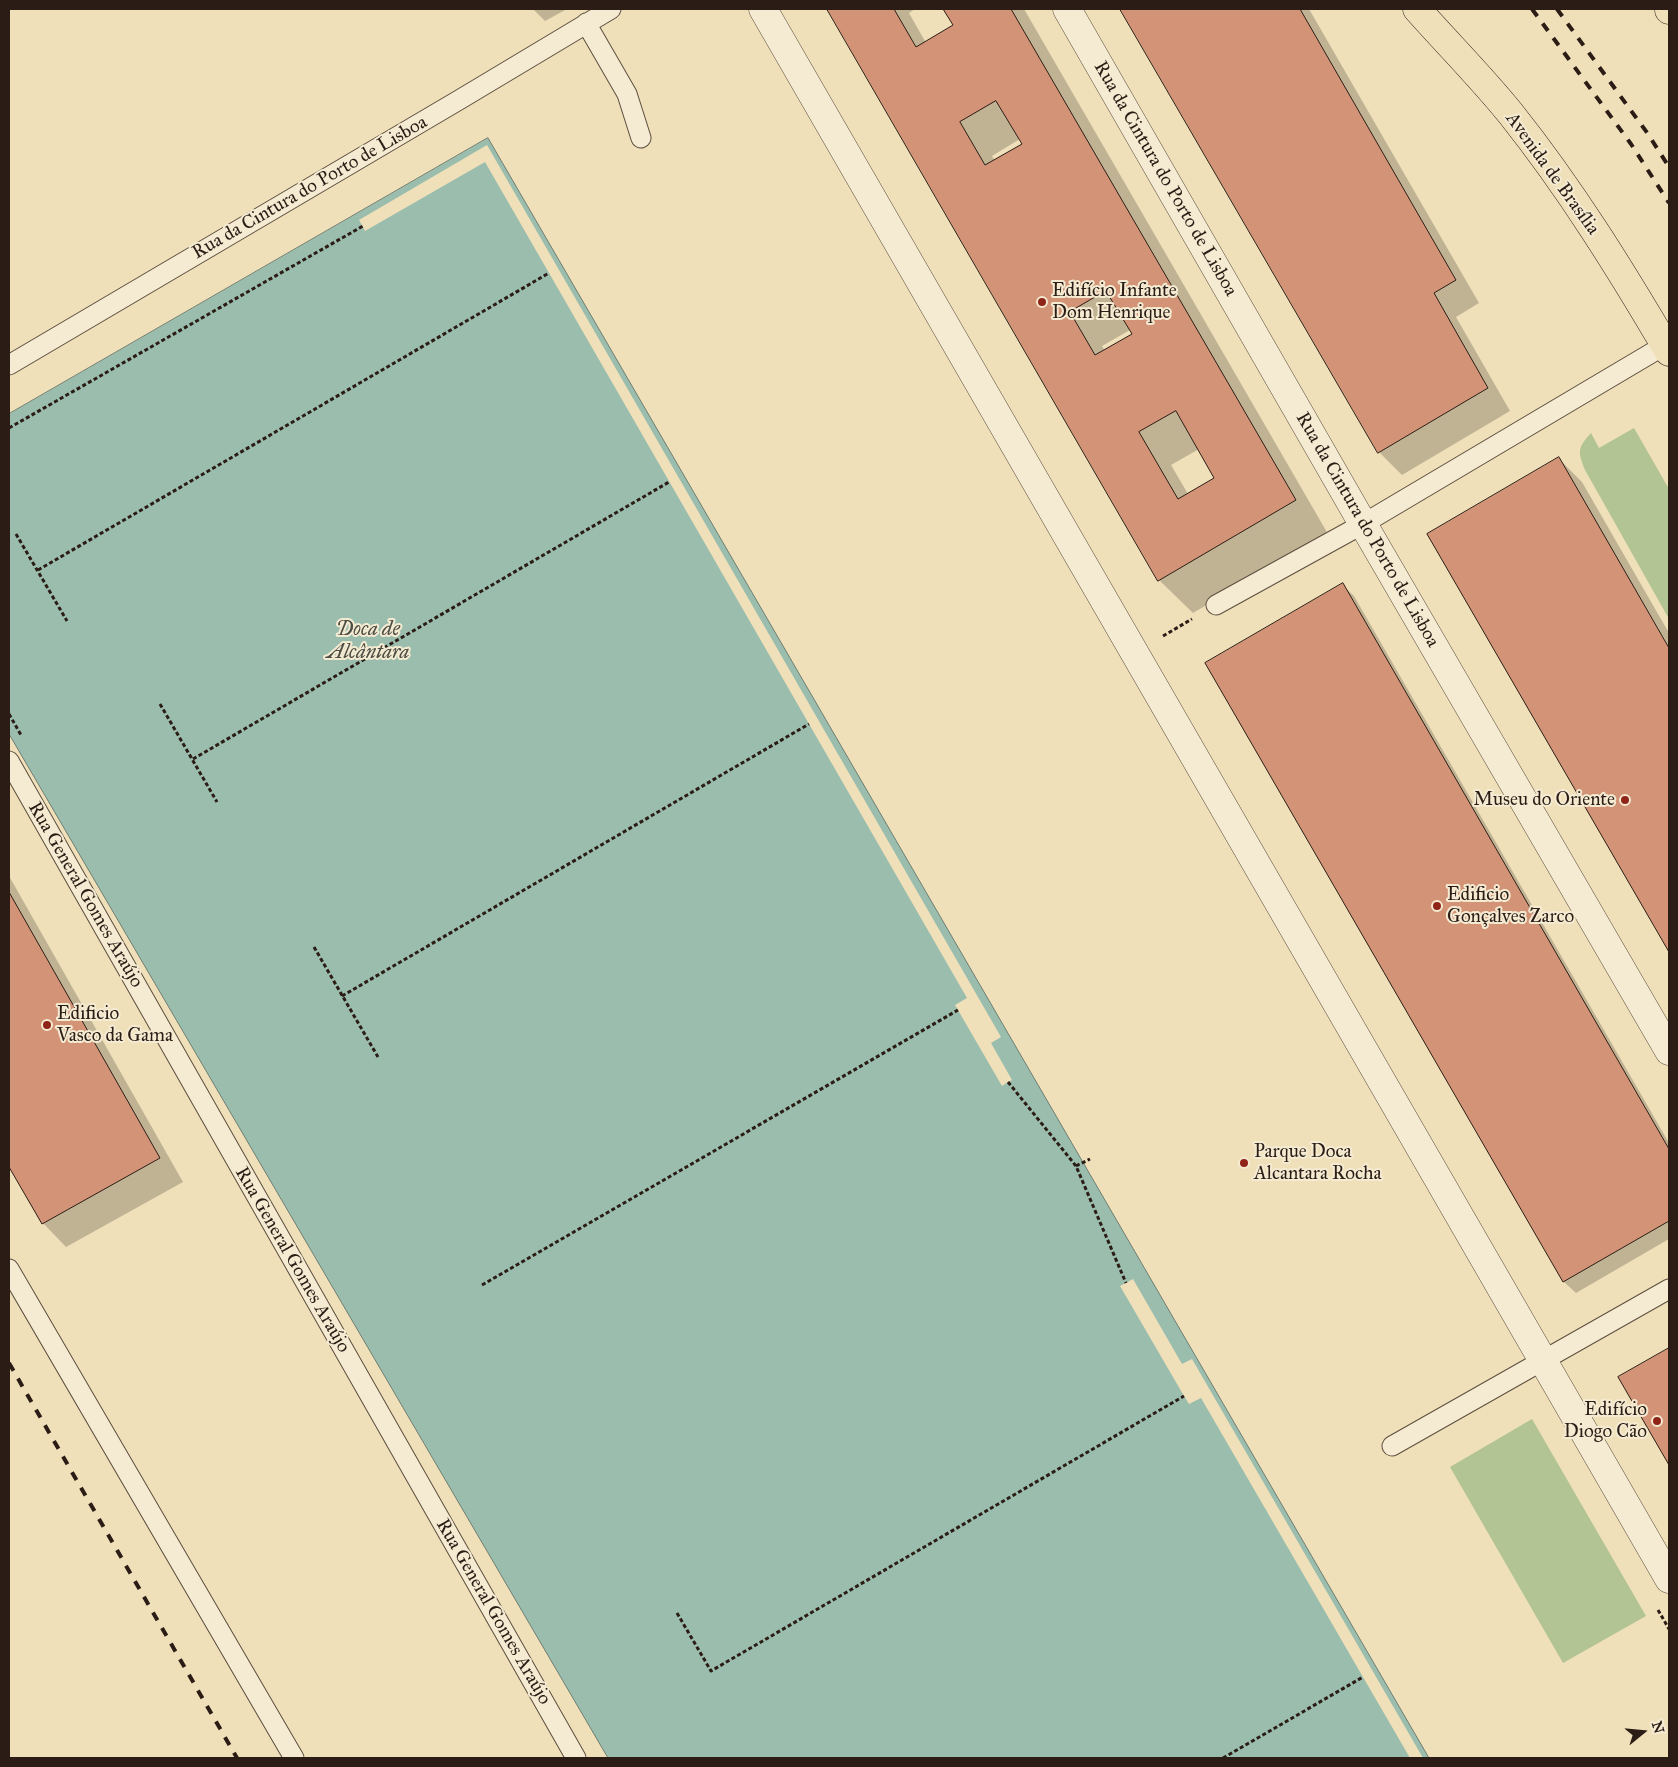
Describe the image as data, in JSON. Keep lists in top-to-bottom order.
{
  "streets": {
    "main road": ["Avenida de Brasília"],
    "street": ["Rua da Cintura do Porto de Lisboa"],
    "lane": ["Rua General Gomes Araújo"]
  },
  "water": ["Doca de Alcântara"],
  "places": [
    "Edifício Infante Dom Henrique",
    "Museu do Oriente",
    "Edificio Gonçalves Zarco",
    "Edificio Vasco da Gama",
    "Parque Doca Alcantara Rocha",
    "Edifício Diogo Cão"
  ],
  "north": "right"
}
